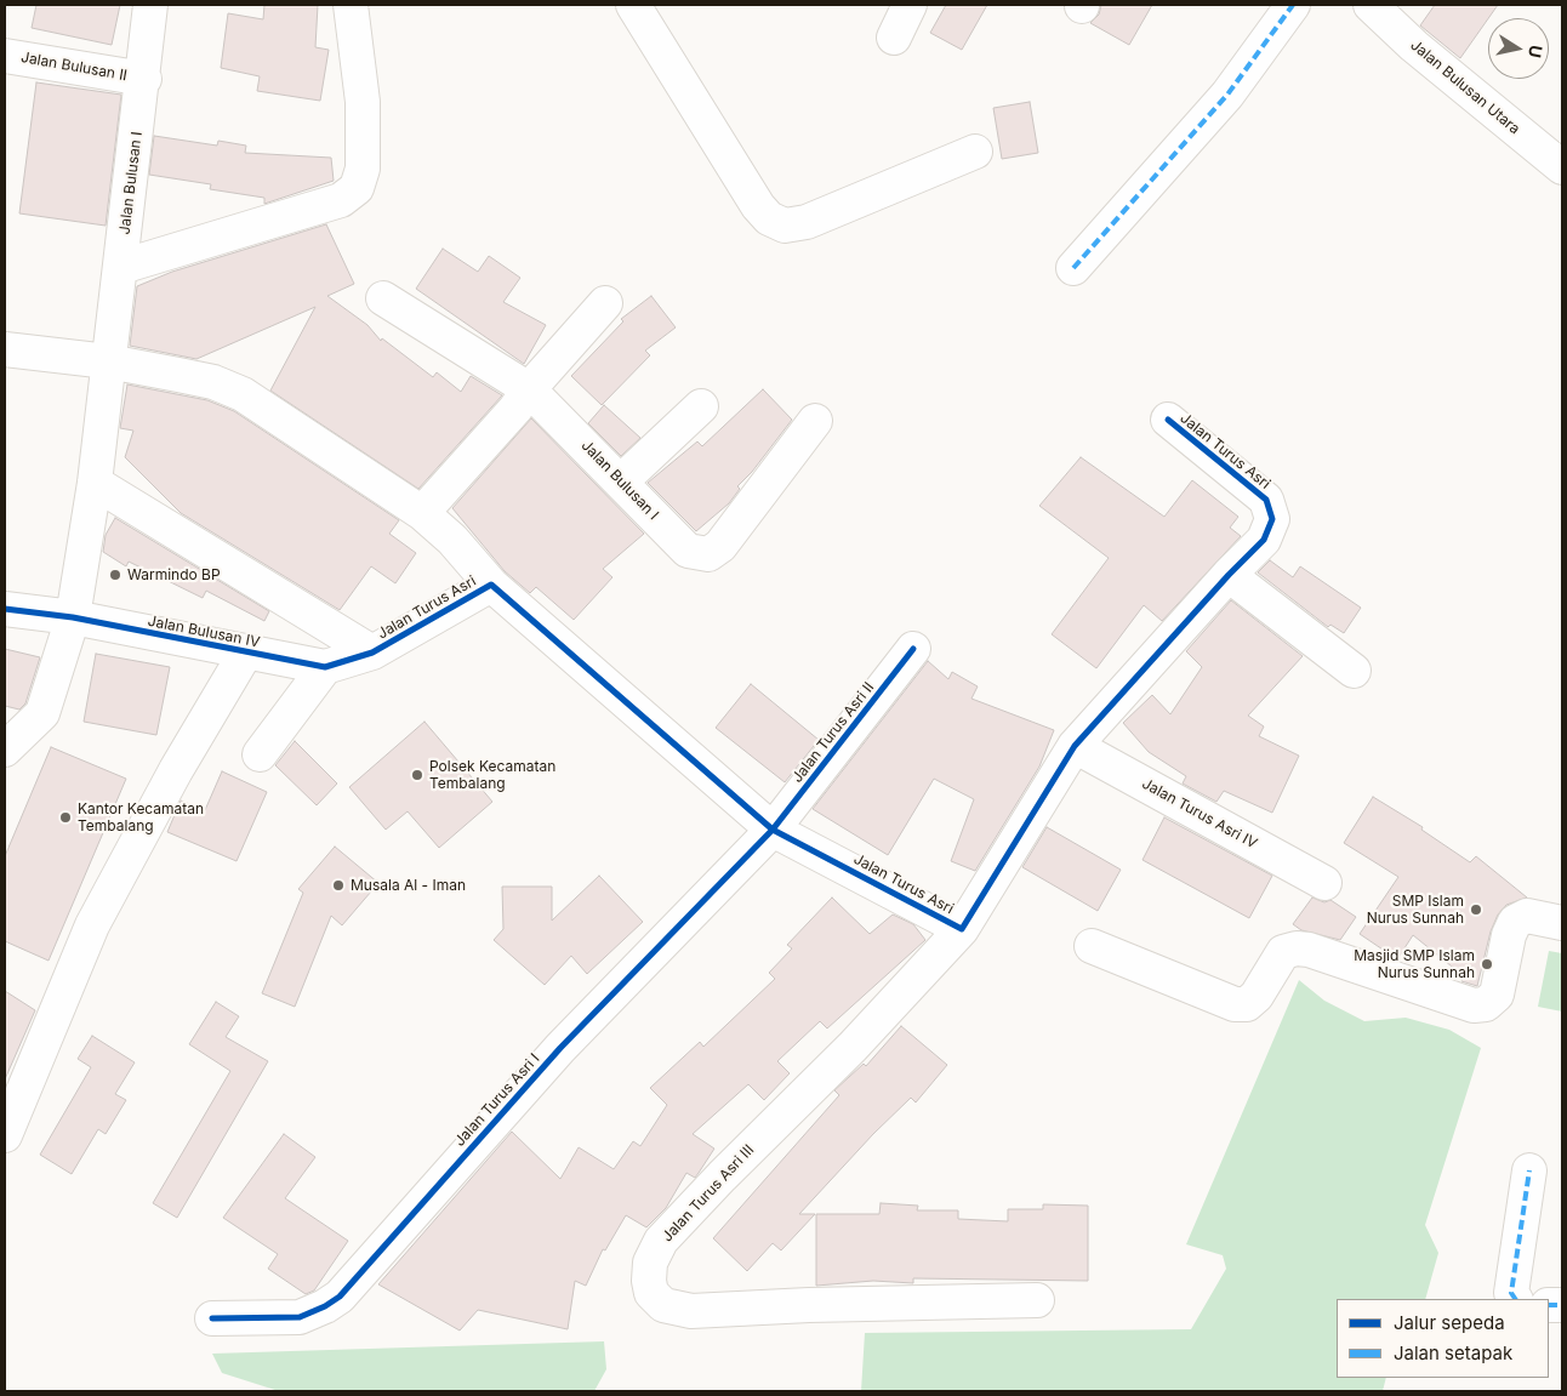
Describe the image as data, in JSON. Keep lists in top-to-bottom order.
{
  "streets": {
    "street": [
      "Jalan Bulusan II",
      "Jalan Bulusan Utara",
      "Jalan Bulusan I",
      "Jalan Turus Asri",
      "Jalan Bulusan IV",
      "Jalan Turus Asri II",
      "Jalan Turus Asri IV",
      "Jalan Turus Asri I",
      "Jalan Turus Asri III"
    ]
  },
  "crossings": [
    ["Jalan Bulusan II", "Jalan Bulusan I"],
    ["Jalan Bulusan I", "Jalan Bulusan IV"],
    ["Jalan Turus Asri", "Jalan Bulusan IV"],
    ["Jalan Turus Asri", "Jalan Turus Asri II"],
    ["Jalan Turus Asri", "Jalan Turus Asri IV"],
    ["Jalan Turus Asri", "Jalan Turus Asri I"],
    ["Jalan Turus Asri", "Jalan Turus Asri III"],
    ["Jalan Turus Asri II", "Jalan Turus Asri I"]
  ],
  "places": [
    "Warmindo BP",
    "Polsek Kecamatan Tembalang",
    "Kantor Kecamatan Tembalang",
    "Musala Al - Iman",
    "SMP Islam Nurus Sunnah",
    "Masjid SMP Islam Nurus Sunnah"
  ],
  "legend": ["Jalur sepeda", "Jalan setapak"],
  "north": "right"
}
